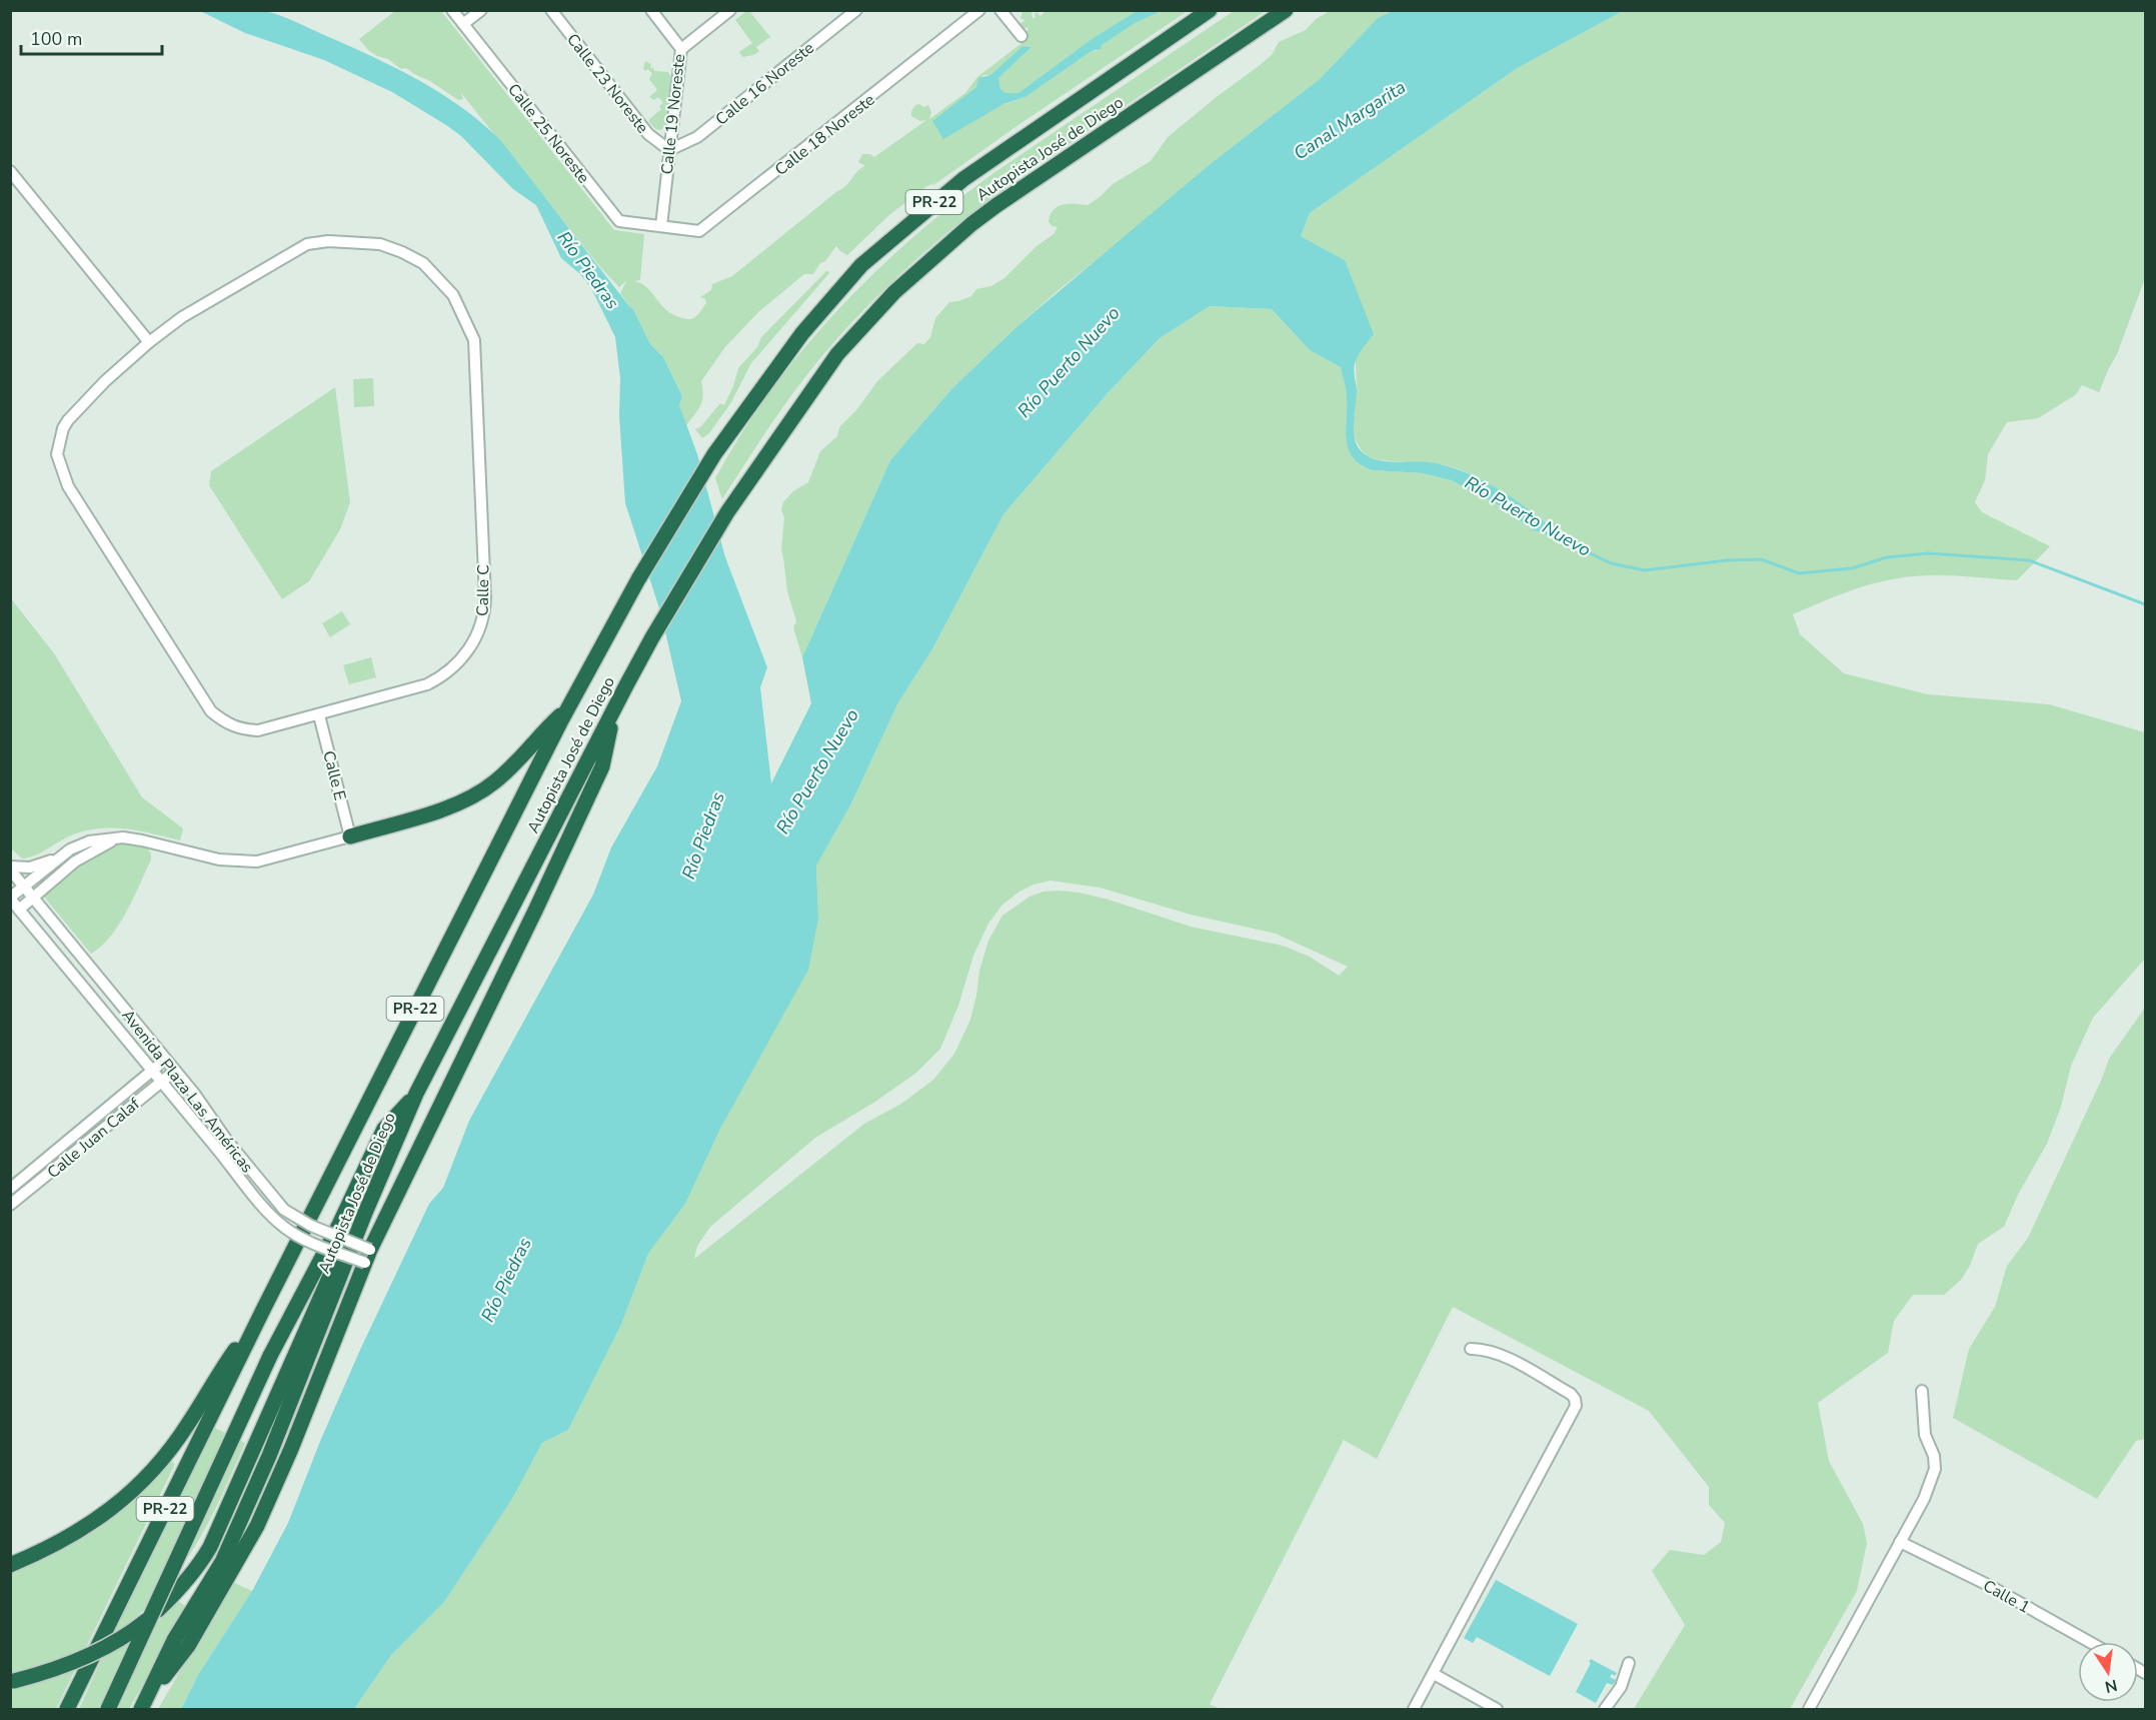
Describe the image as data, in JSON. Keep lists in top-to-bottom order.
{
  "streets": {
    "highway": ["Autopista José de Diego", "PR-22"],
    "street": [
      "Calle 23 Noreste",
      "Calle 16 Noreste",
      "Calle 19 Noreste",
      "Calle 25 Noreste",
      "Calle 18 Noreste",
      "Calle C",
      "Calle E",
      "Avenida Plaza Las Américas",
      "Calle Juan Calaf",
      "Calle 1"
    ]
  },
  "crossings": [
    ["Calle 23 Noreste", "Calle 16 Noreste"],
    ["Calle 23 Noreste", "Calle 19 Noreste"],
    ["Calle 16 Noreste", "Calle 19 Noreste"],
    ["Calle 19 Noreste", "Calle 25 Noreste"],
    ["Calle 19 Noreste", "Calle 18 Noreste"],
    ["Calle 25 Noreste", "Calle 18 Noreste"],
    ["Calle C", "Calle E"],
    ["Avenida Plaza Las Américas", "Calle Juan Calaf"]
  ],
  "water": ["Canal Margarita", "Río Piedras", "Río Puerto Nuevo"],
  "scale_bar": "100 m",
  "north": "bottom"
}
